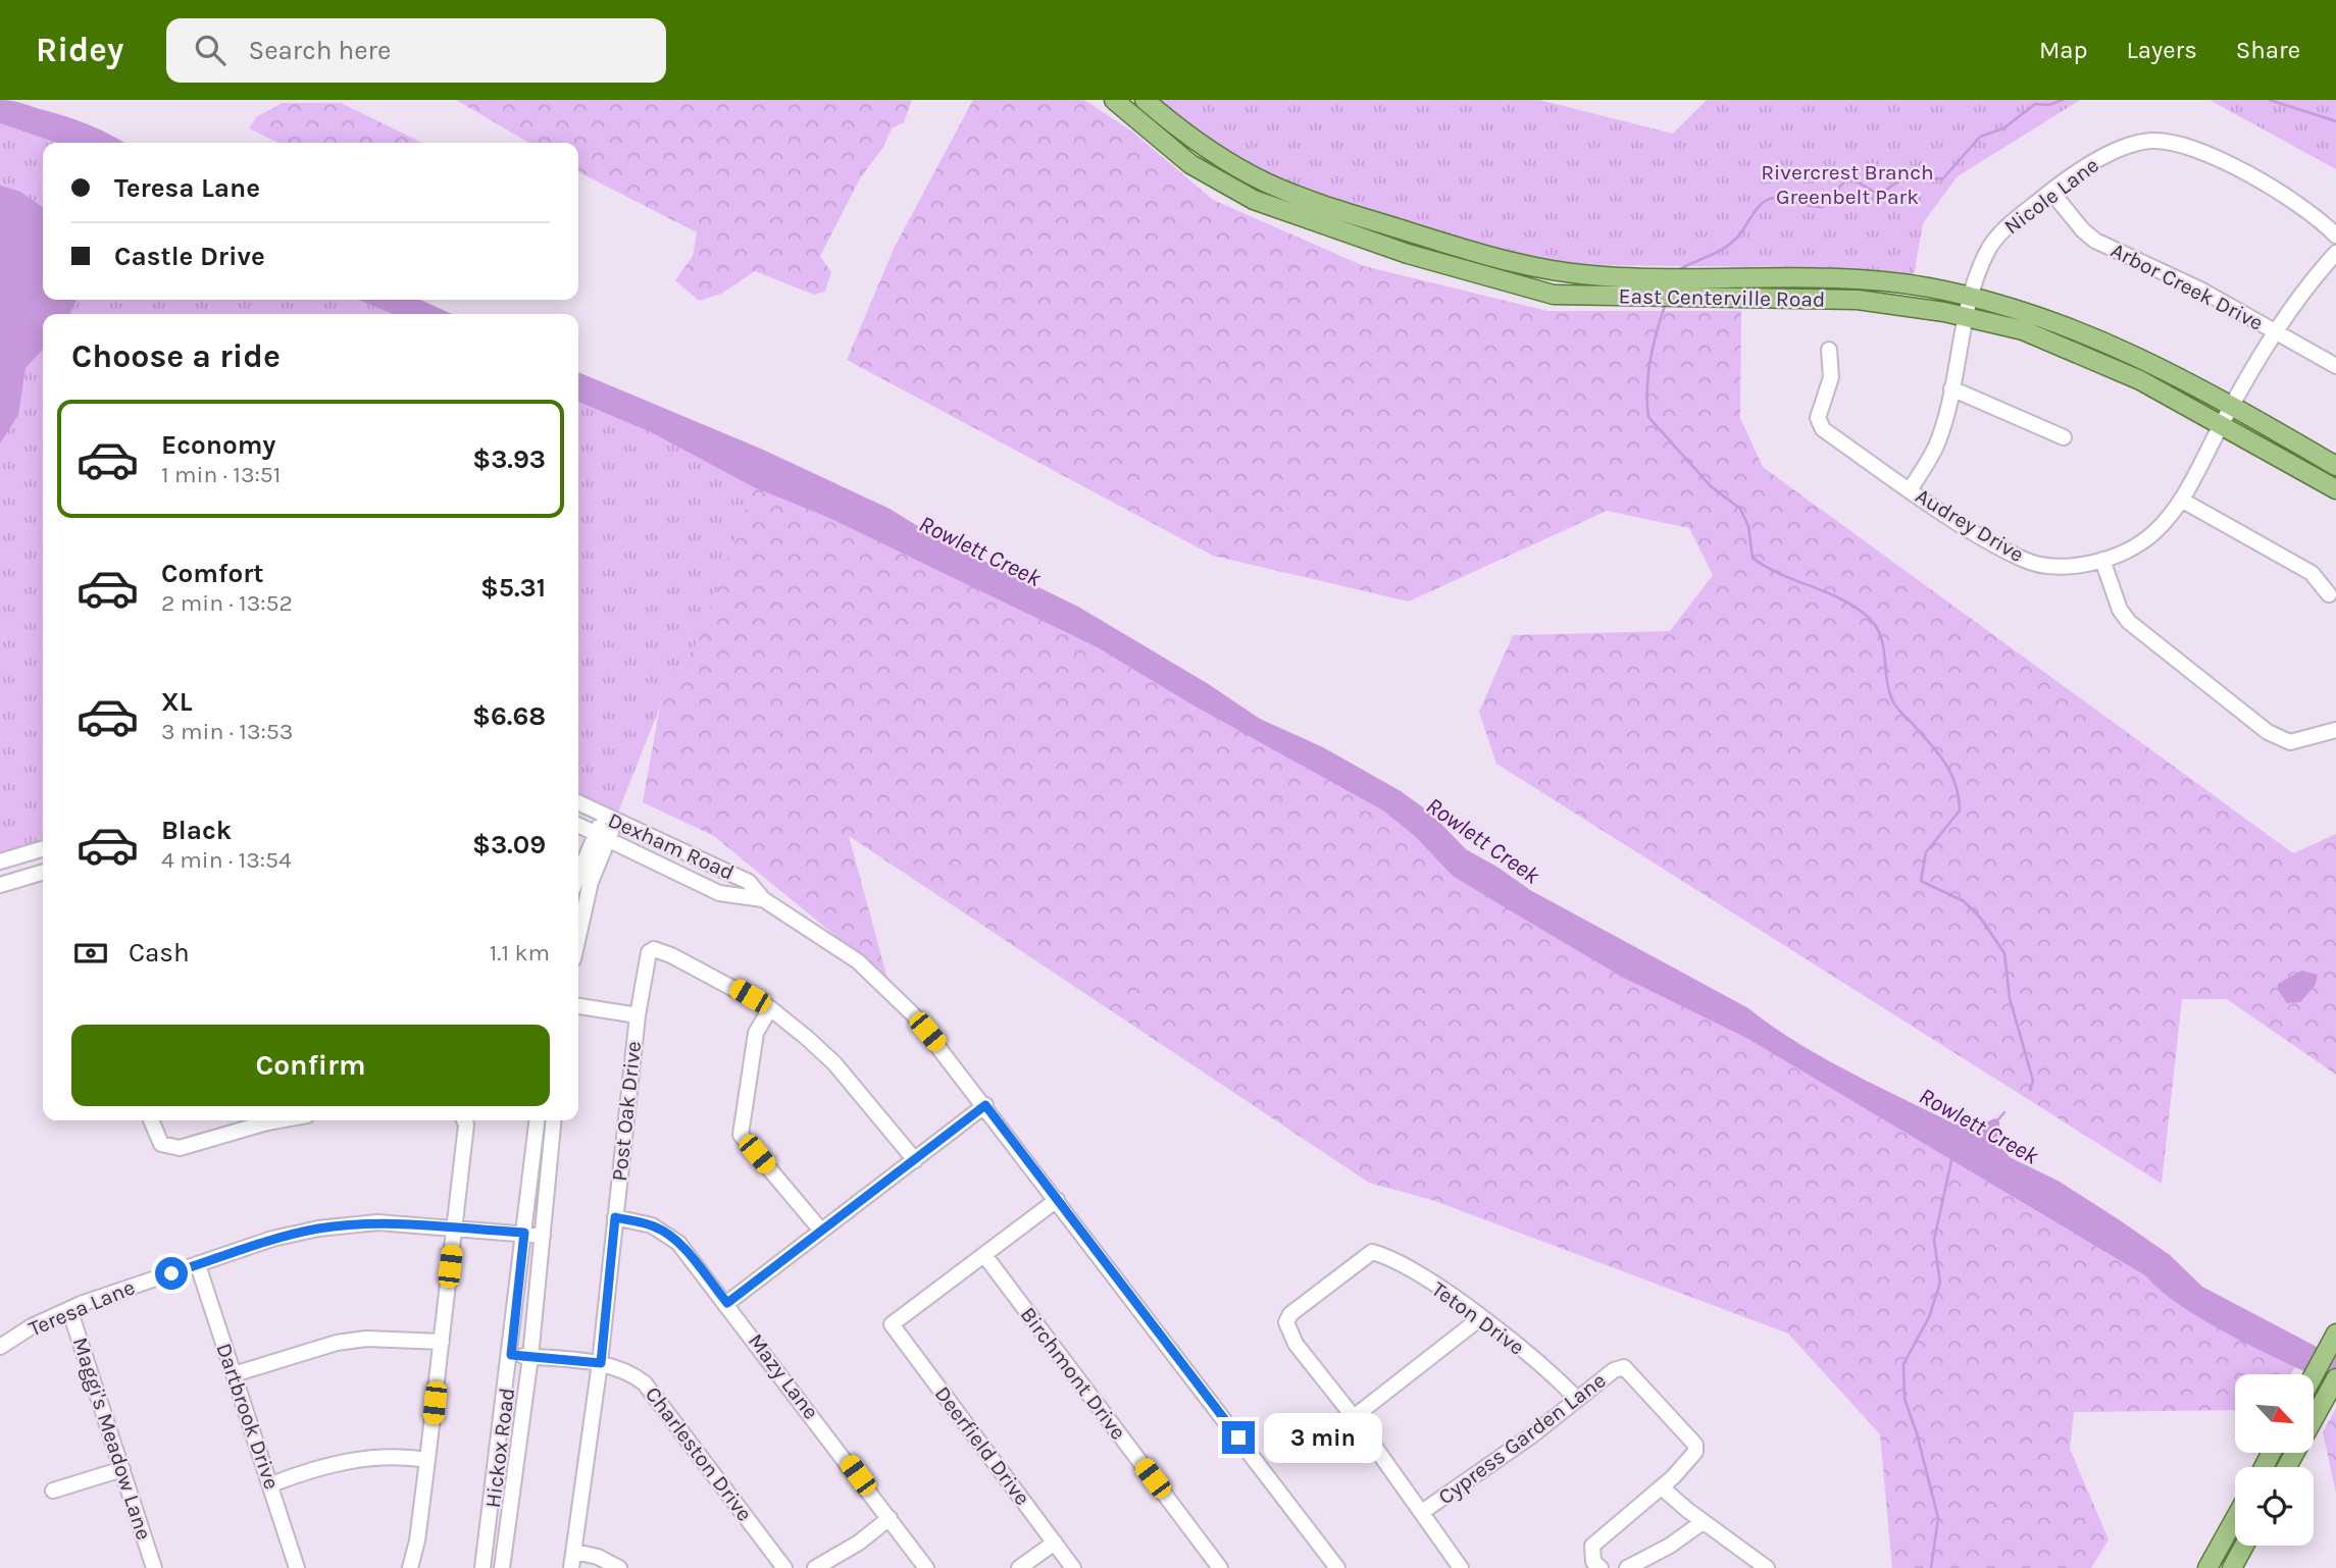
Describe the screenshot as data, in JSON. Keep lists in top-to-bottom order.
{
  "streets": {
    "main road": ["East Centerville Road"],
    "street": [
      "Nicole Lane",
      "Arbor Creek Drive",
      "Audrey Drive",
      "Dexham Road",
      "Post Oak Drive",
      "Teresa Lane",
      "Teton Drive",
      "Birchmont Drive",
      "Mazy Lane",
      "Dartbrook Drive",
      "Maggi's Meadow Lane",
      "Cypress Garden Lane",
      "Deerfield Drive",
      "Hickox Road",
      "Charleston Drive"
    ]
  },
  "crossings": [
    ["Nicole Lane", "Arbor Creek Drive"],
    ["Nicole Lane", "East Centerville Road"],
    ["Nicole Lane", "Audrey Drive"],
    ["Arbor Creek Drive", "Audrey Drive"],
    ["East Centerville Road", "Audrey Drive"],
    ["Post Oak Drive", "Mazy Lane"],
    ["Post Oak Drive", "Charleston Drive"],
    ["Teresa Lane", "Dartbrook Drive"],
    ["Teresa Lane", "Maggi's Meadow Lane"],
    ["Teresa Lane", "Hickox Road"],
    ["Teton Drive", "Cypress Garden Lane"],
    ["Birchmont Drive", "Deerfield Drive"],
    ["Hickox Road", "Charleston Drive"]
  ],
  "water": ["Rowlett Creek"],
  "parks": ["Rivercrest Branch Greenbelt Park"],
  "north": "bottom right",
  "page": {
    "header": "Ridey",
    "search": "Search here",
    "nav": ["Map", "Layers", "Share"],
    "banner": ["Teresa Lane", "Castle Drive"],
    "heading": "Choose a ride",
    "list": [
      {
        "name": "Economy",
        "note": "1 min · 13:51",
        "value": "$3.93"
      },
      {
        "name": "Comfort",
        "note": "2 min · 13:52",
        "value": "$5.31"
      },
      {
        "name": "XL",
        "note": "3 min · 13:53",
        "value": "$6.68"
      },
      {
        "name": "Black",
        "note": "4 min · 13:54",
        "value": "$3.09"
      }
    ],
    "pay": ["Cash", "1.1 km"],
    "buttons": "Confirm",
    "bubble": "3 min"
  }
}
